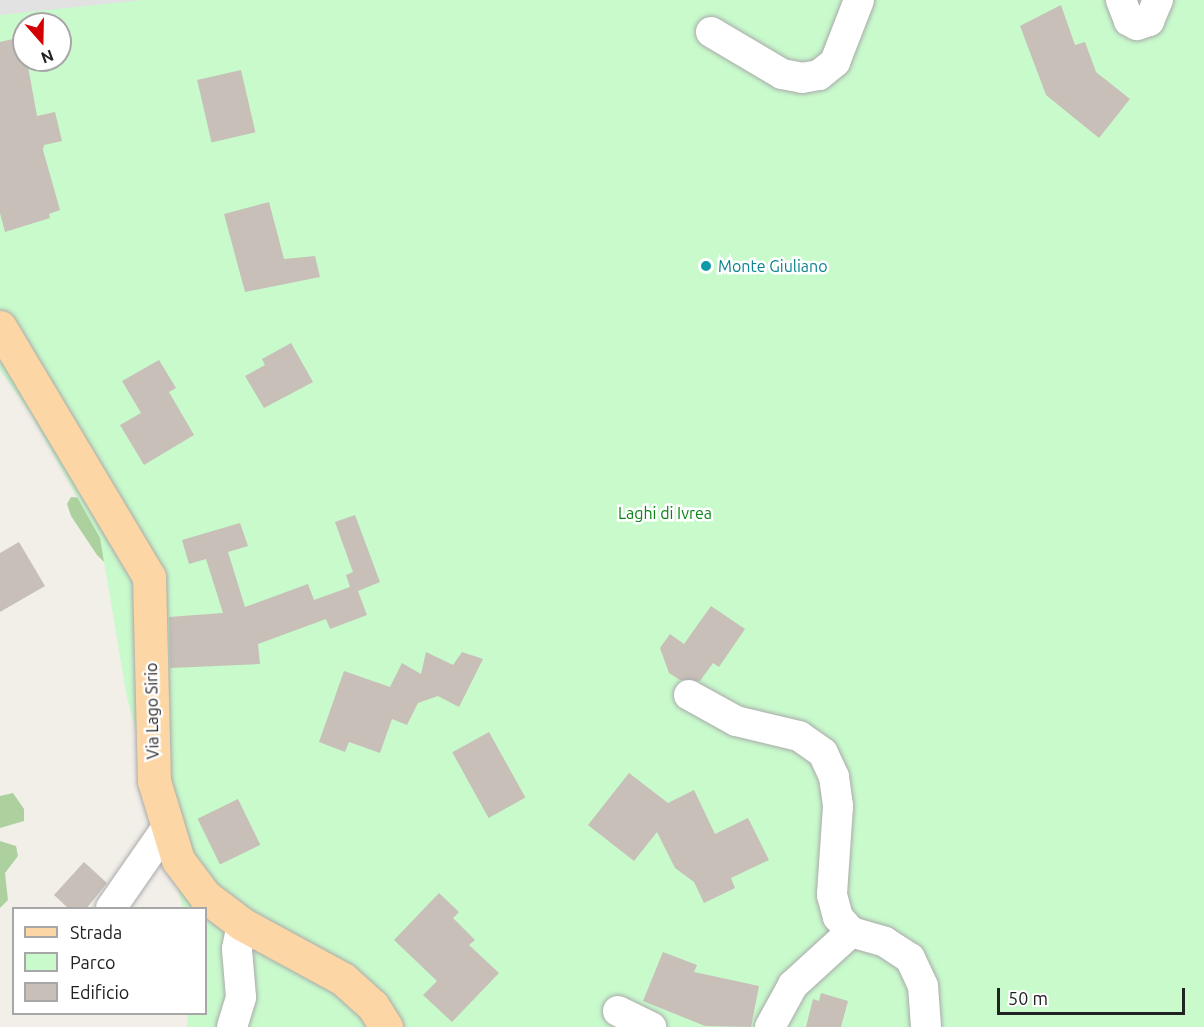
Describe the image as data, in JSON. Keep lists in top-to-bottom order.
{
  "streets": {
    "main road": ["Via Lago Sirio"]
  },
  "parks": ["Laghi di Ivrea"],
  "places": ["Monte Giuliano"],
  "legend": ["Strada", "Parco", "Edificio"],
  "scale_bar": "50 m",
  "north": "bottom"
}
